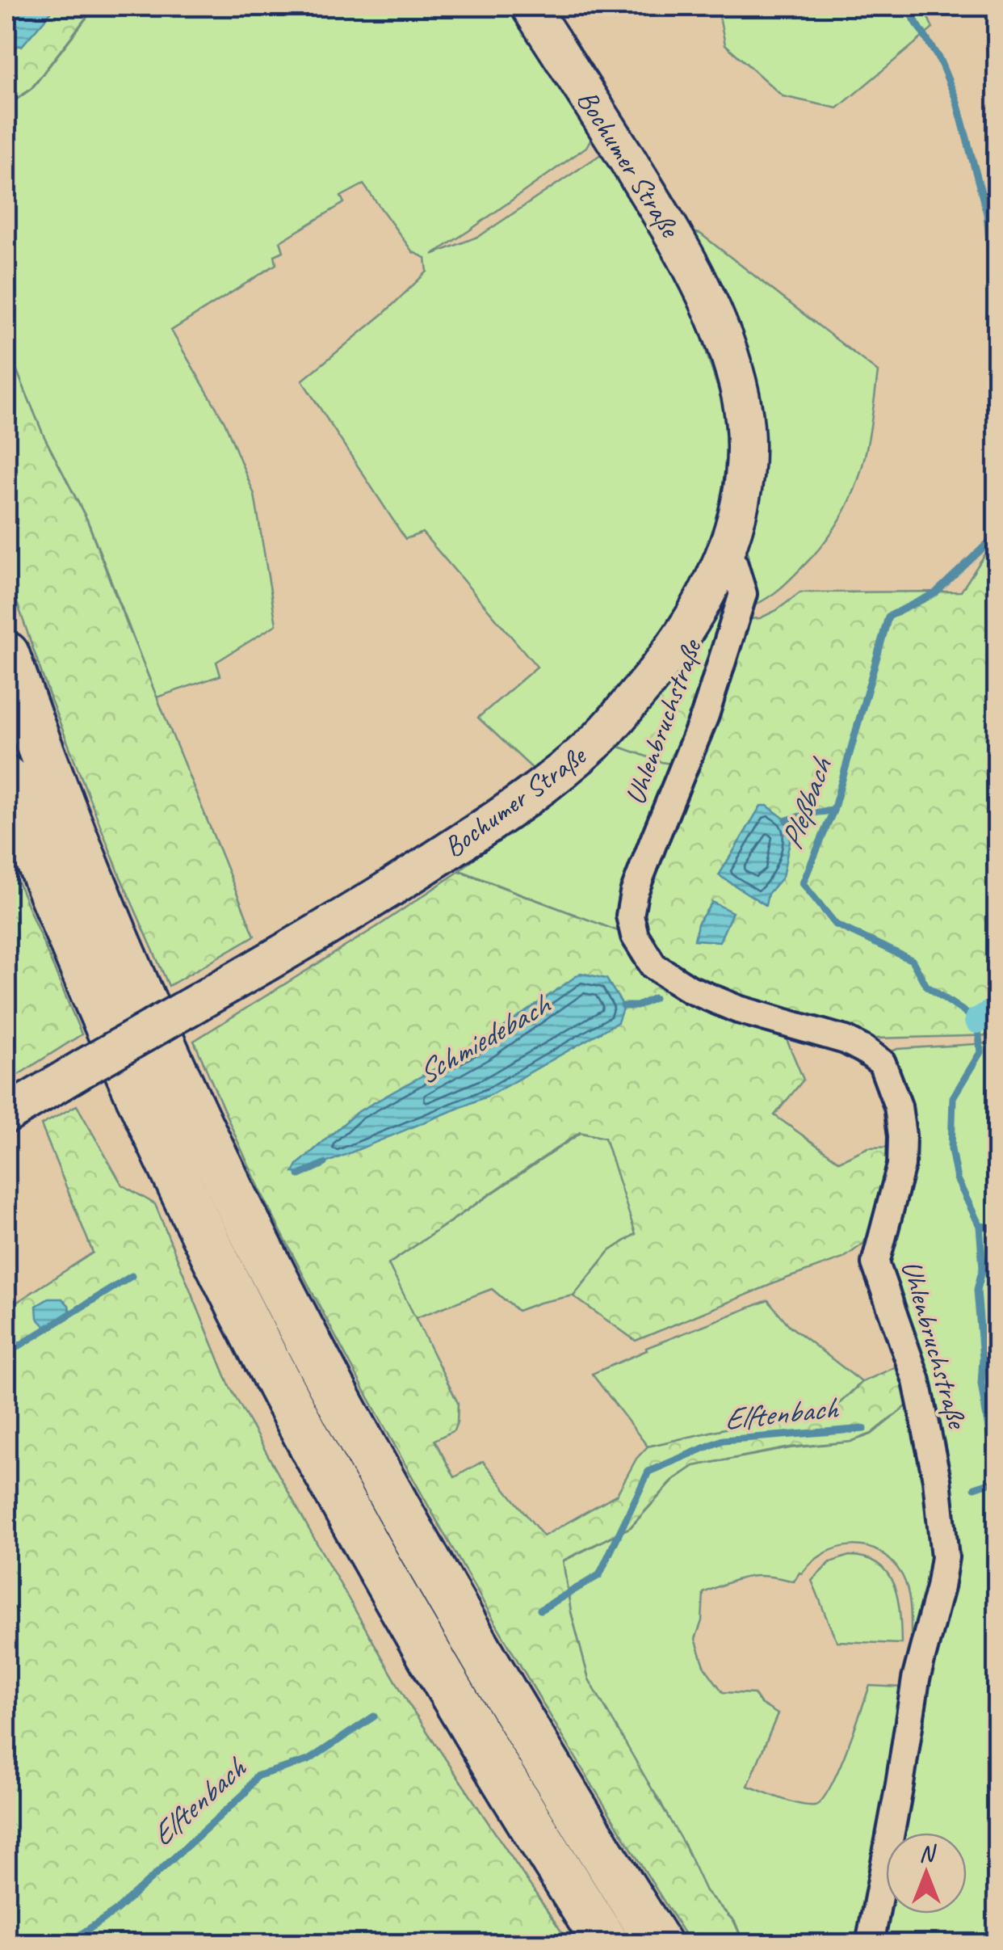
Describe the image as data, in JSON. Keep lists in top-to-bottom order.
{
  "streets": {
    "main road": ["Bochumer Straße"],
    "street": ["Uhlenbruchstraße"]
  },
  "crossings": [
    ["Bochumer Straße", "Uhlenbruchstraße"]
  ],
  "water": ["Pleßbach", "Schmiedebach", "Elftenbach"],
  "north": "top"
}
